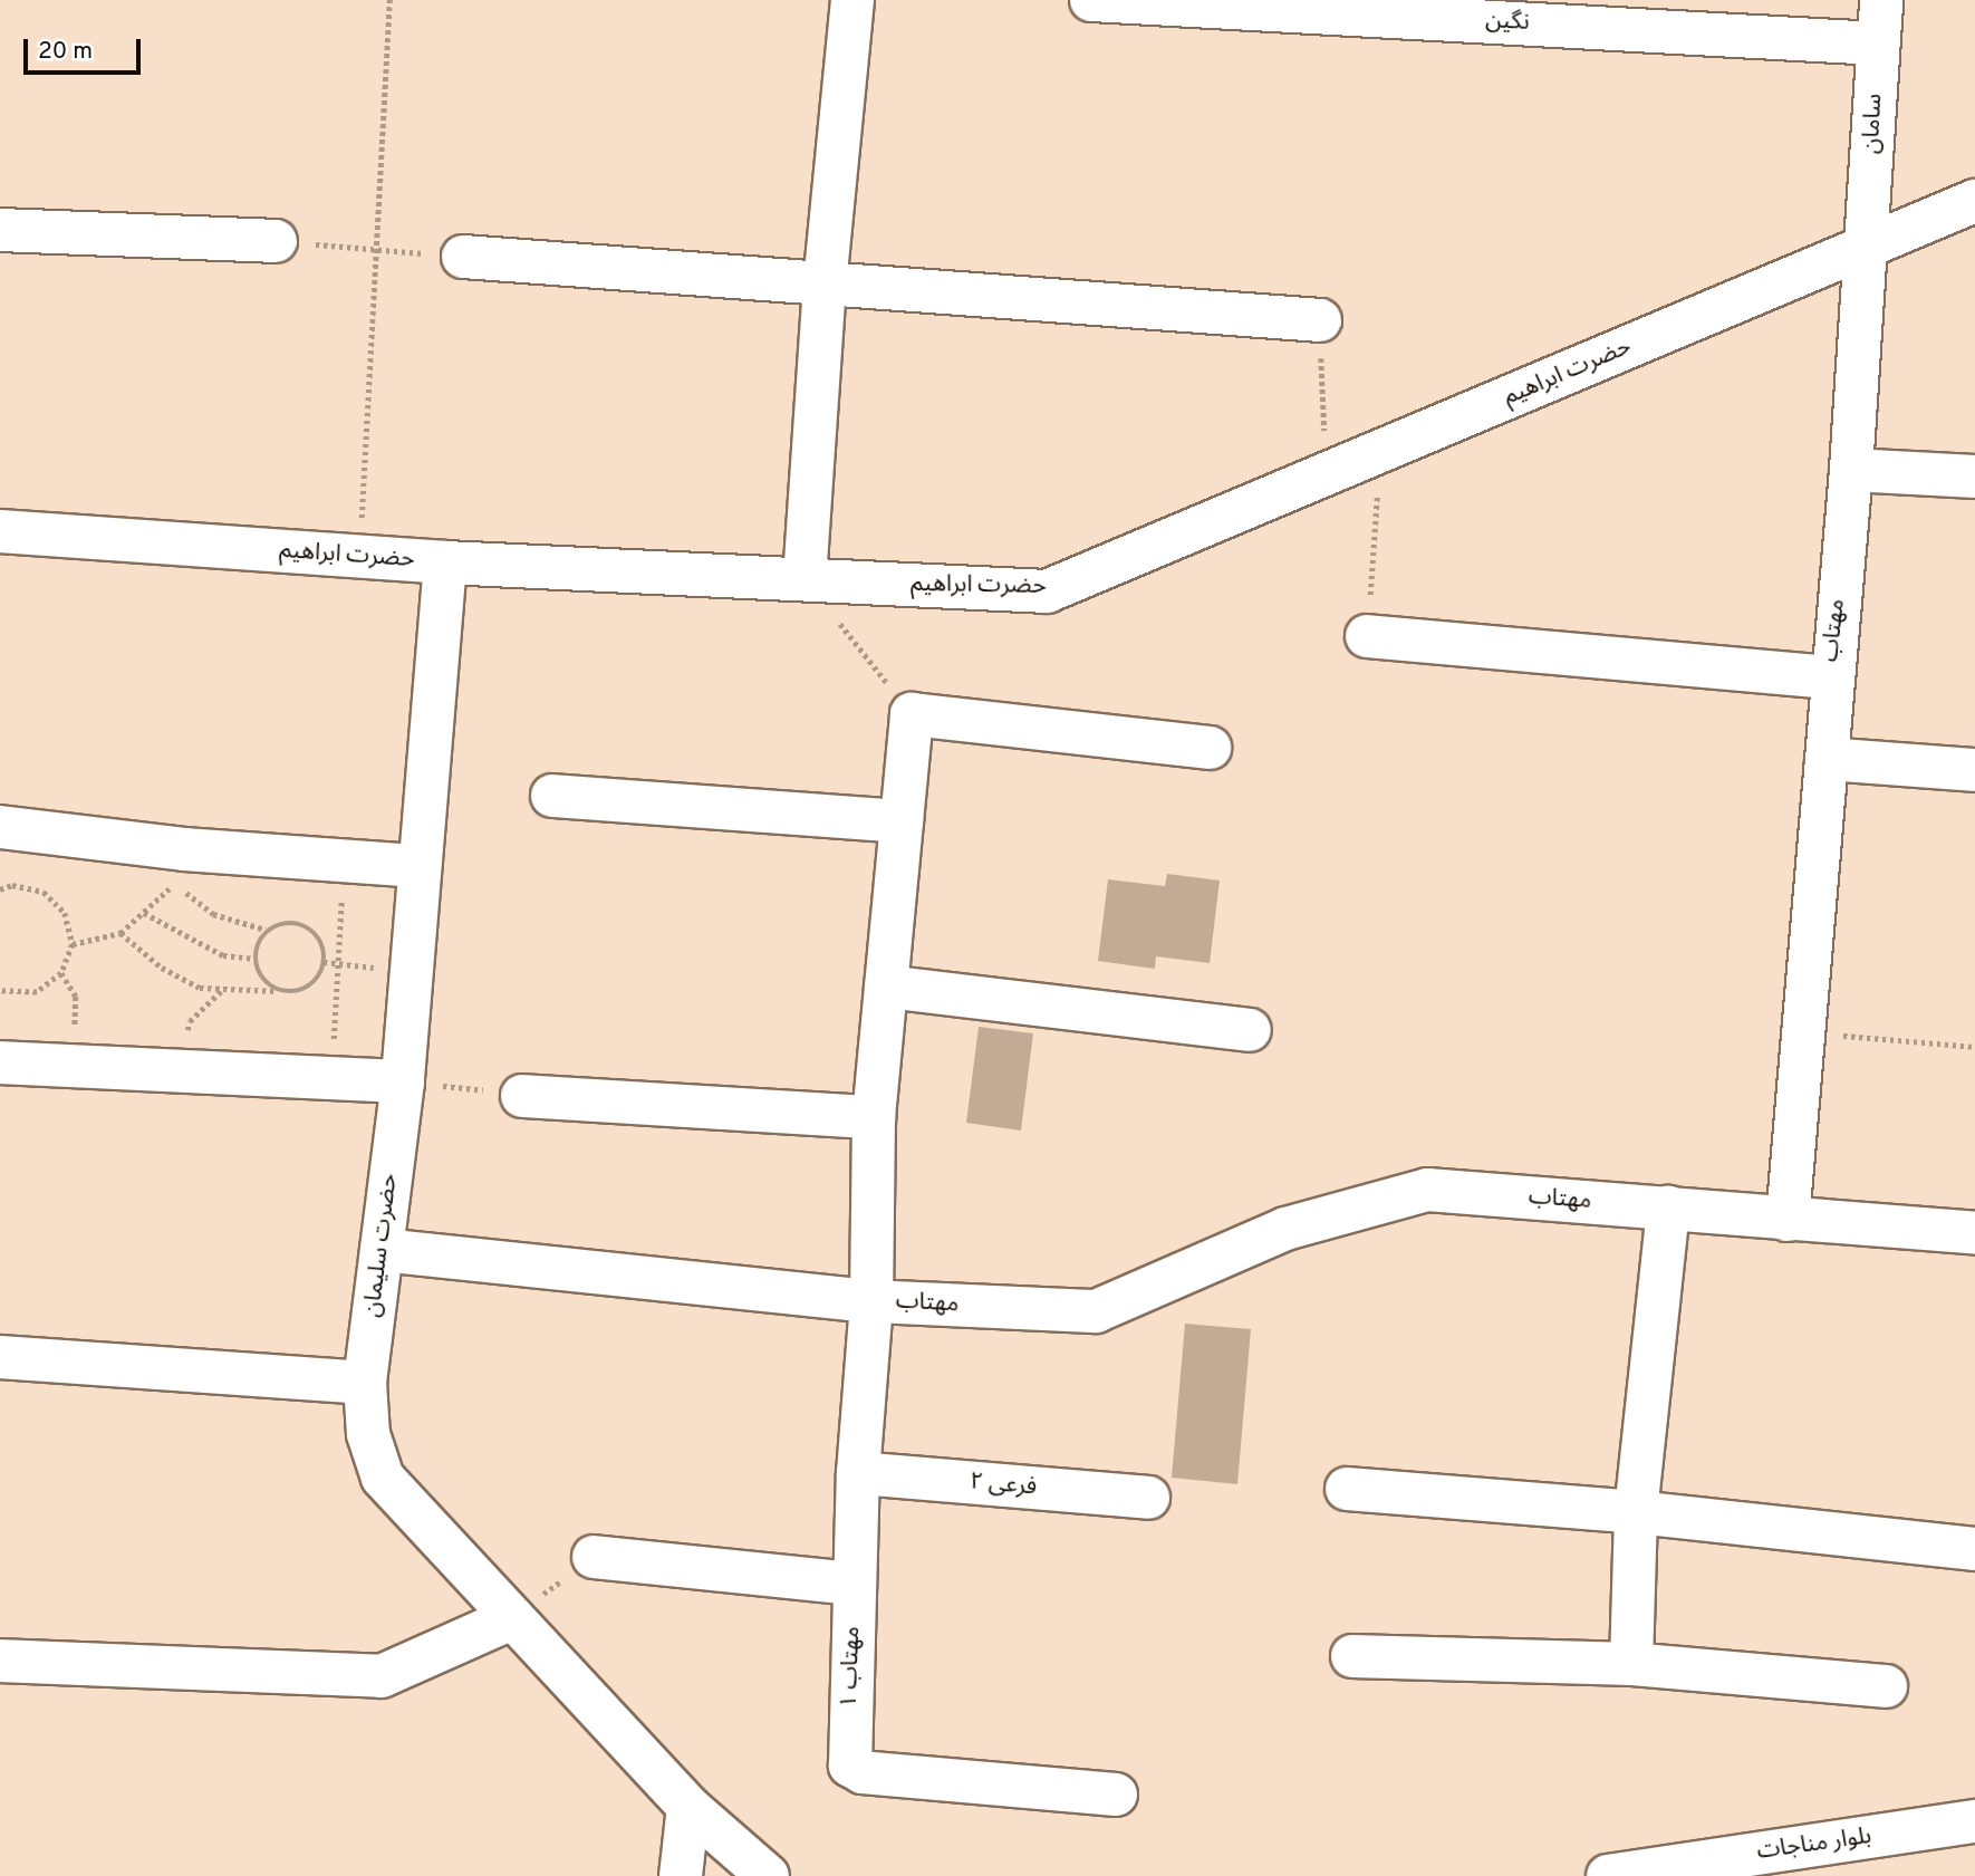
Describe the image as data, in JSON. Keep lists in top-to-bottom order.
{
  "streets": {
    "street": [
      "نگین",
      "سامان",
      "حضرت ابراهیم",
      "مهتاب",
      "حضرت سلیمان",
      "فرعی ۲",
      "مهتاب ۱",
      "بلوار مناجات"
    ]
  },
  "crossings": [
    ["نگین", "سامان"],
    ["سامان", "حضرت ابراهیم"],
    ["سامان", "مهتاب"],
    ["حضرت ابراهیم", "مهتاب"],
    ["حضرت ابراهیم", "حضرت سلیمان"],
    ["مهتاب", "حضرت سلیمان"],
    ["مهتاب", "مهتاب ۱"],
    ["فرعی ۲", "مهتاب ۱"]
  ],
  "scale_bar": "20 m"
}
